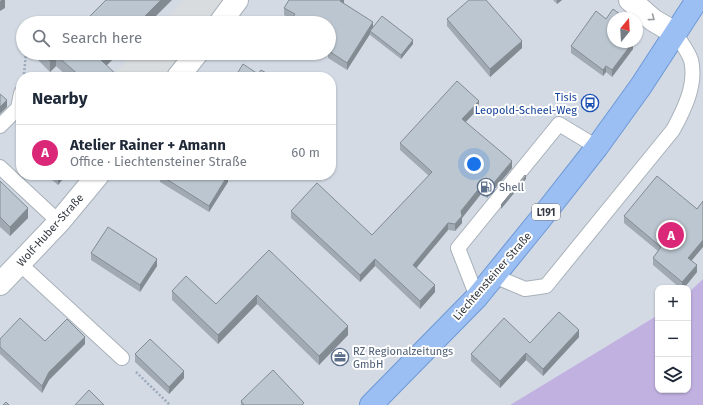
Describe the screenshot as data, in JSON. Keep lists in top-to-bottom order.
{
  "streets": {
    "main road": ["L191", "Liechtensteiner Straße"],
    "street": ["Wolf-Huber-Straße"]
  },
  "places": {
    "bus stop": ["Tisis Leopold-Scheel-Weg"],
    "fuel station": ["Shell"],
    "office": ["RZ Regionalzeitungs GmbH"]
  },
  "north": "top",
  "page": {
    "search": "Search here",
    "heading": "Nearby",
    "list": [
      {
        "mark": "A",
        "name": "Atelier Rainer + Amann",
        "note": "Office · Liechtensteiner Straße",
        "value": "60 m"
      }
    ],
    "pins": "A",
    "map_buttons": ["+", "−"]
  }
}
